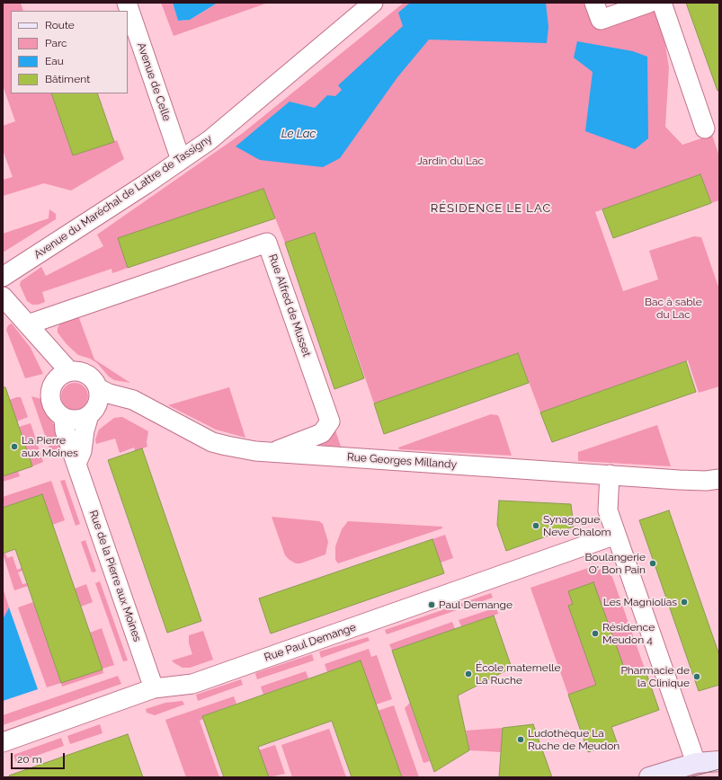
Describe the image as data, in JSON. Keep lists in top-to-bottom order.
{
  "streets": {
    "street": [
      "Avenue de Celle",
      "Avenue du Maréchal de Lattre de Tassigny",
      "Rue Alfred de Musset",
      "Rue Georges Millandy",
      "Rue de la Pierre aux Moines",
      "Rue Paul Demange"
    ]
  },
  "crossings": [
    ["Avenue de Celle", "Avenue du Maréchal de Lattre de Tassigny"],
    ["Rue Alfred de Musset", "Rue Georges Millandy"],
    ["Rue Georges Millandy", "Rue de la Pierre aux Moines"],
    ["Rue de la Pierre aux Moines", "Rue Paul Demange"]
  ],
  "districts": ["RÉSIDENCE LE LAC"],
  "water": ["Le Lac"],
  "parks": ["Jardin du Lac", "Bac à sable du Lac"],
  "places": [
    "La Pierre aux Moines",
    "Synagogue Neve Chalom",
    "Boulangerie O' Bon Pain",
    "Les Magniolias",
    "Paul Demange",
    "Résidence Meudon 4",
    "École maternelle La Ruche",
    "Pharmacie de la Clinique",
    "Ludothèque La Ruche de Meudon"
  ],
  "legend": [
    "Route",
    "Parc",
    "Eau",
    "Bâtiment"
  ],
  "scale_bar": "20 m"
}
